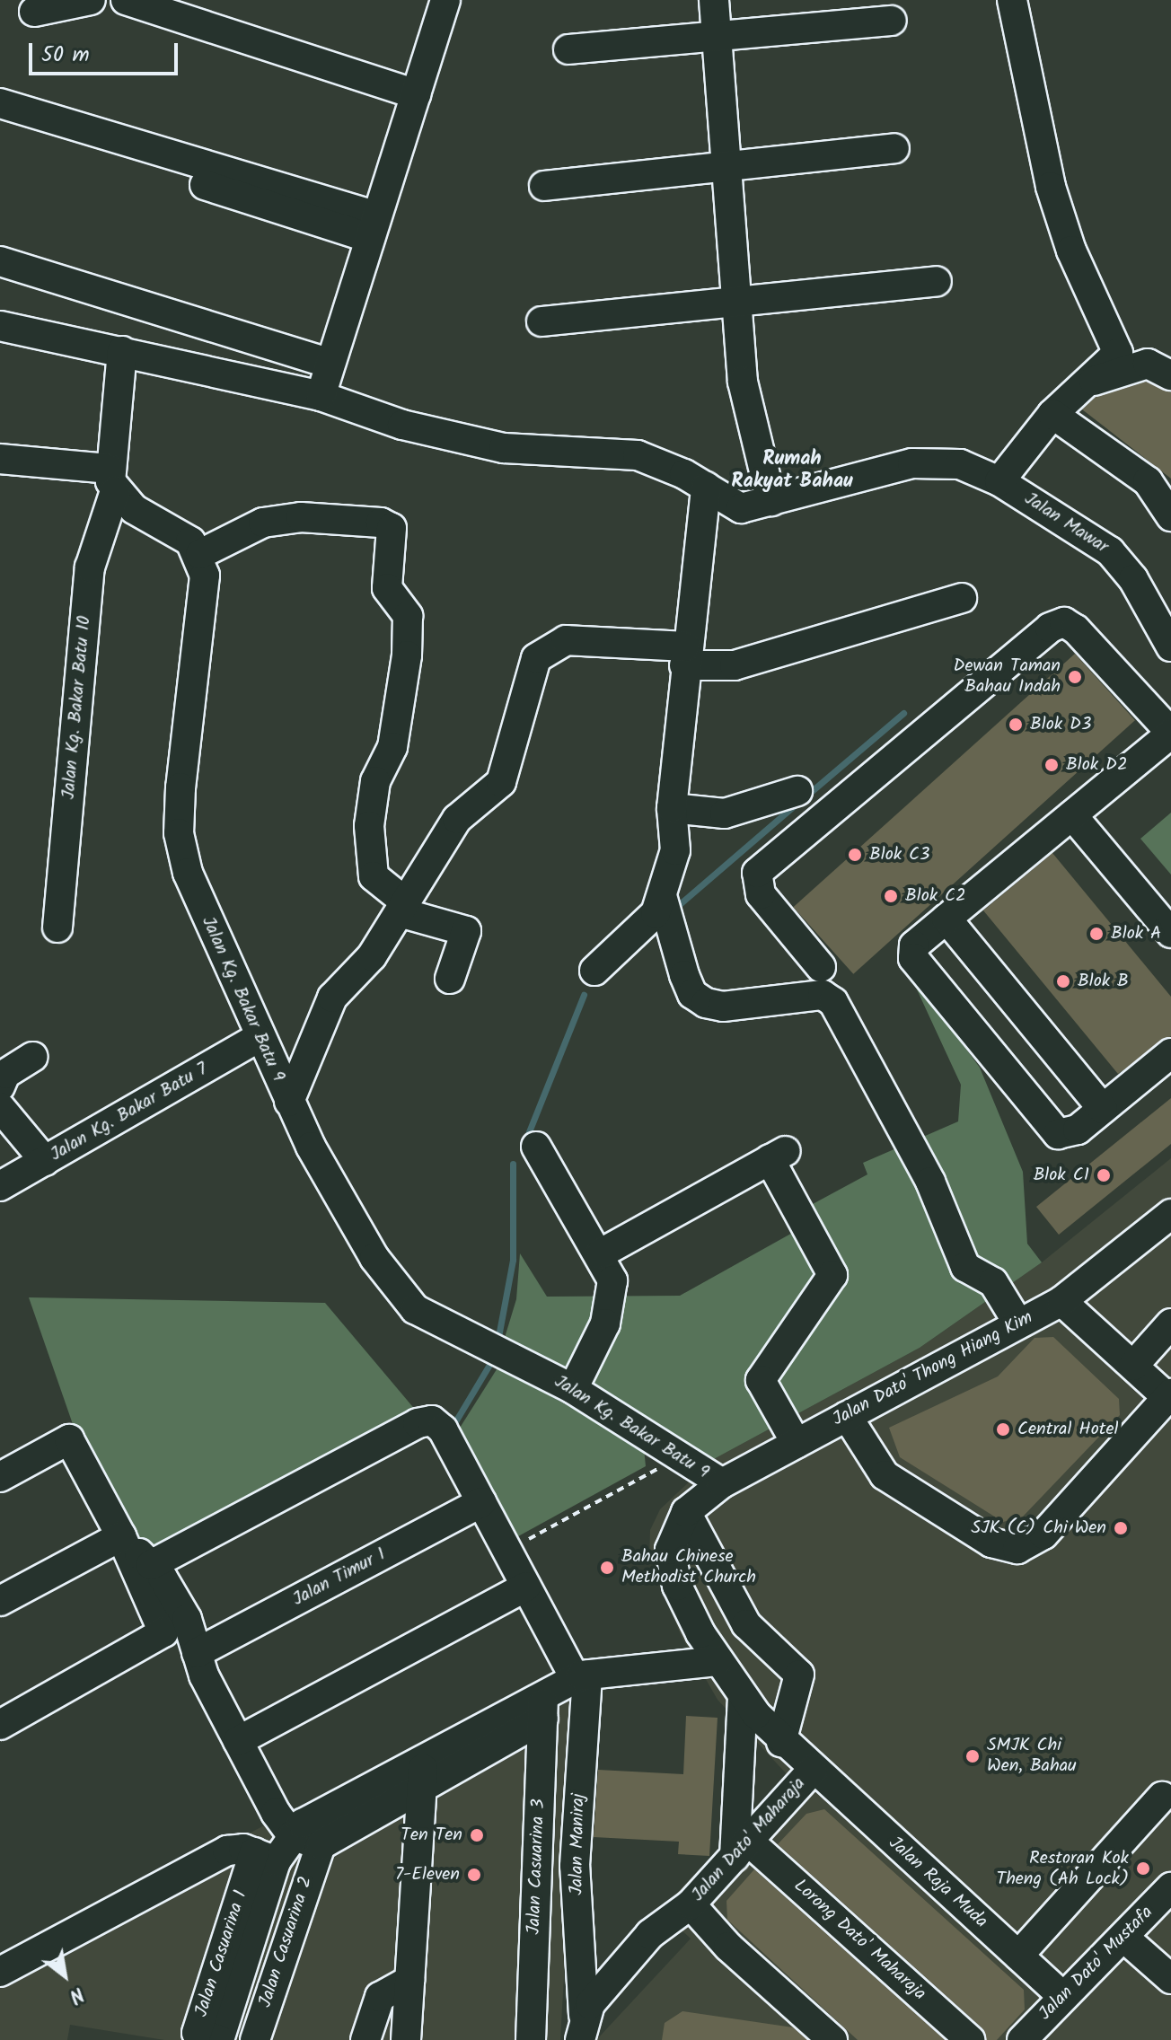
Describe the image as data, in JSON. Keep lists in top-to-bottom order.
{
  "streets": {
    "street": [
      "Jalan Mawar",
      "Jalan Kg. Bakar Batu 10",
      "Jalan Kg. Bakar Batu 9",
      "Jalan Kg. Bakar Batu 7",
      "Jalan Dato' Thong Hiang Kim",
      "Jalan Timur 1",
      "Jalan Dato' Maharaja",
      "Jalan Maniraj",
      "Jalan Casuarina 3",
      "Jalan Raja Muda",
      "Lorong Dato' Maharaja",
      "Jalan Casuarina 2",
      "Jalan Dato' Mustafa"
    ]
  },
  "crossings": [
    ["Jalan Kg. Bakar Batu 9", "Jalan Kg. Bakar Batu 7"],
    ["Jalan Kg. Bakar Batu 9", "Jalan Dato' Thong Hiang Kim"],
    ["Jalan Dato' Thong Hiang Kim", "Jalan Raja Muda"],
    ["Jalan Dato' Maharaja", "Jalan Maniraj"],
    ["Jalan Dato' Maharaja", "Jalan Raja Muda"],
    ["Jalan Dato' Maharaja", "Lorong Dato' Maharaja"],
    ["Jalan Raja Muda", "Jalan Dato' Mustafa"]
  ],
  "districts": ["Rumah Rakyat Bahau"],
  "places": [
    "Dewan Taman Bahau Indah",
    "Blok D3",
    "Blok D2",
    "Blok C3",
    "Blok C2",
    "Blok A",
    "Blok B",
    "Blok C1",
    "Central Hotel",
    "SJK (C) Chi Wen",
    "Bahau Chinese Methodist Church",
    "SMJK Chi Wen, Bahau",
    "Ten Ten",
    "Restoran Kok Theng (Ah Lock)",
    "7-Eleven"
  ],
  "scale_bar": "50 m",
  "north": "bottom right"
}
